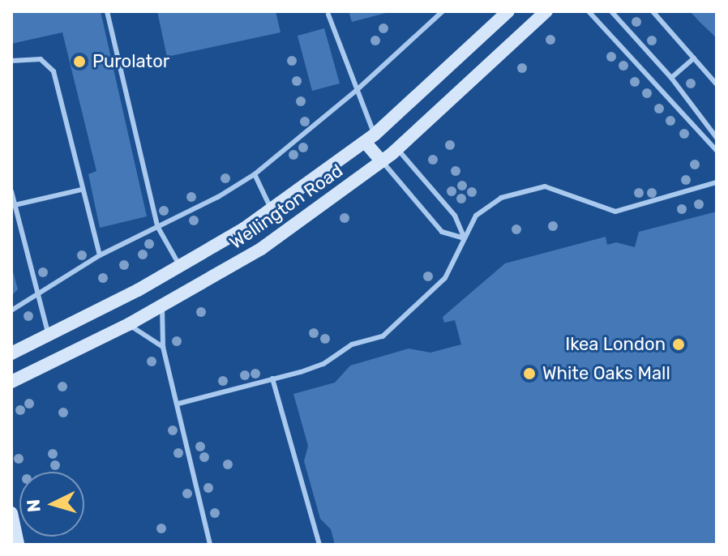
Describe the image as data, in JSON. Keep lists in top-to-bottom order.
{
  "streets": {
    "main road": ["Wellington Road"]
  },
  "places": ["Purolator", "Ikea London", "White Oaks Mall"],
  "north": "left"
}
